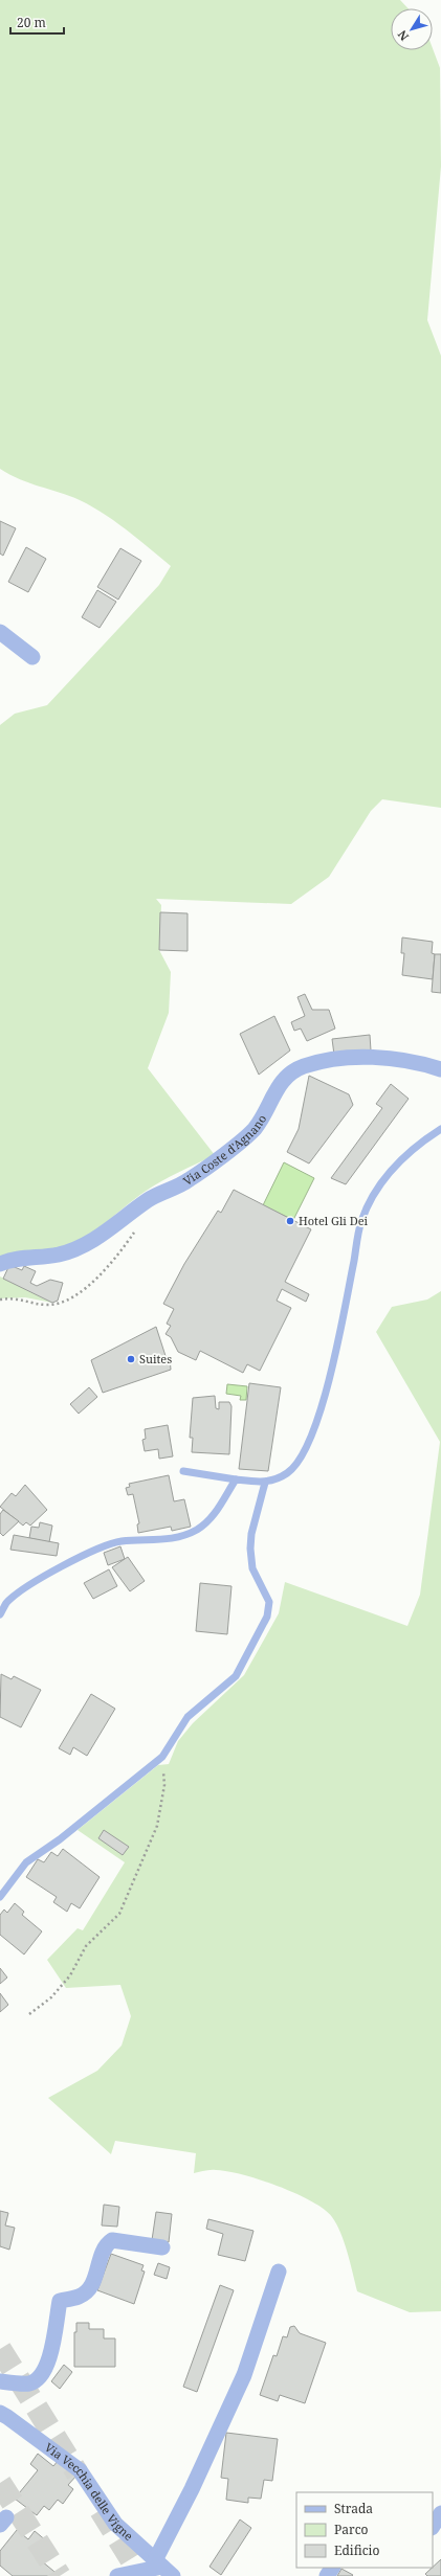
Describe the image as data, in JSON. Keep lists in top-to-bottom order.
{
  "streets": {
    "street": ["Via Coste d'Agnano", "Via Vecchia delle Vigne"]
  },
  "places": ["Hotel Gli Dei", "Suites"],
  "legend": ["Strada", "Parco", "Edificio"],
  "scale_bar": "20 m",
  "north": "bottom left"
}
